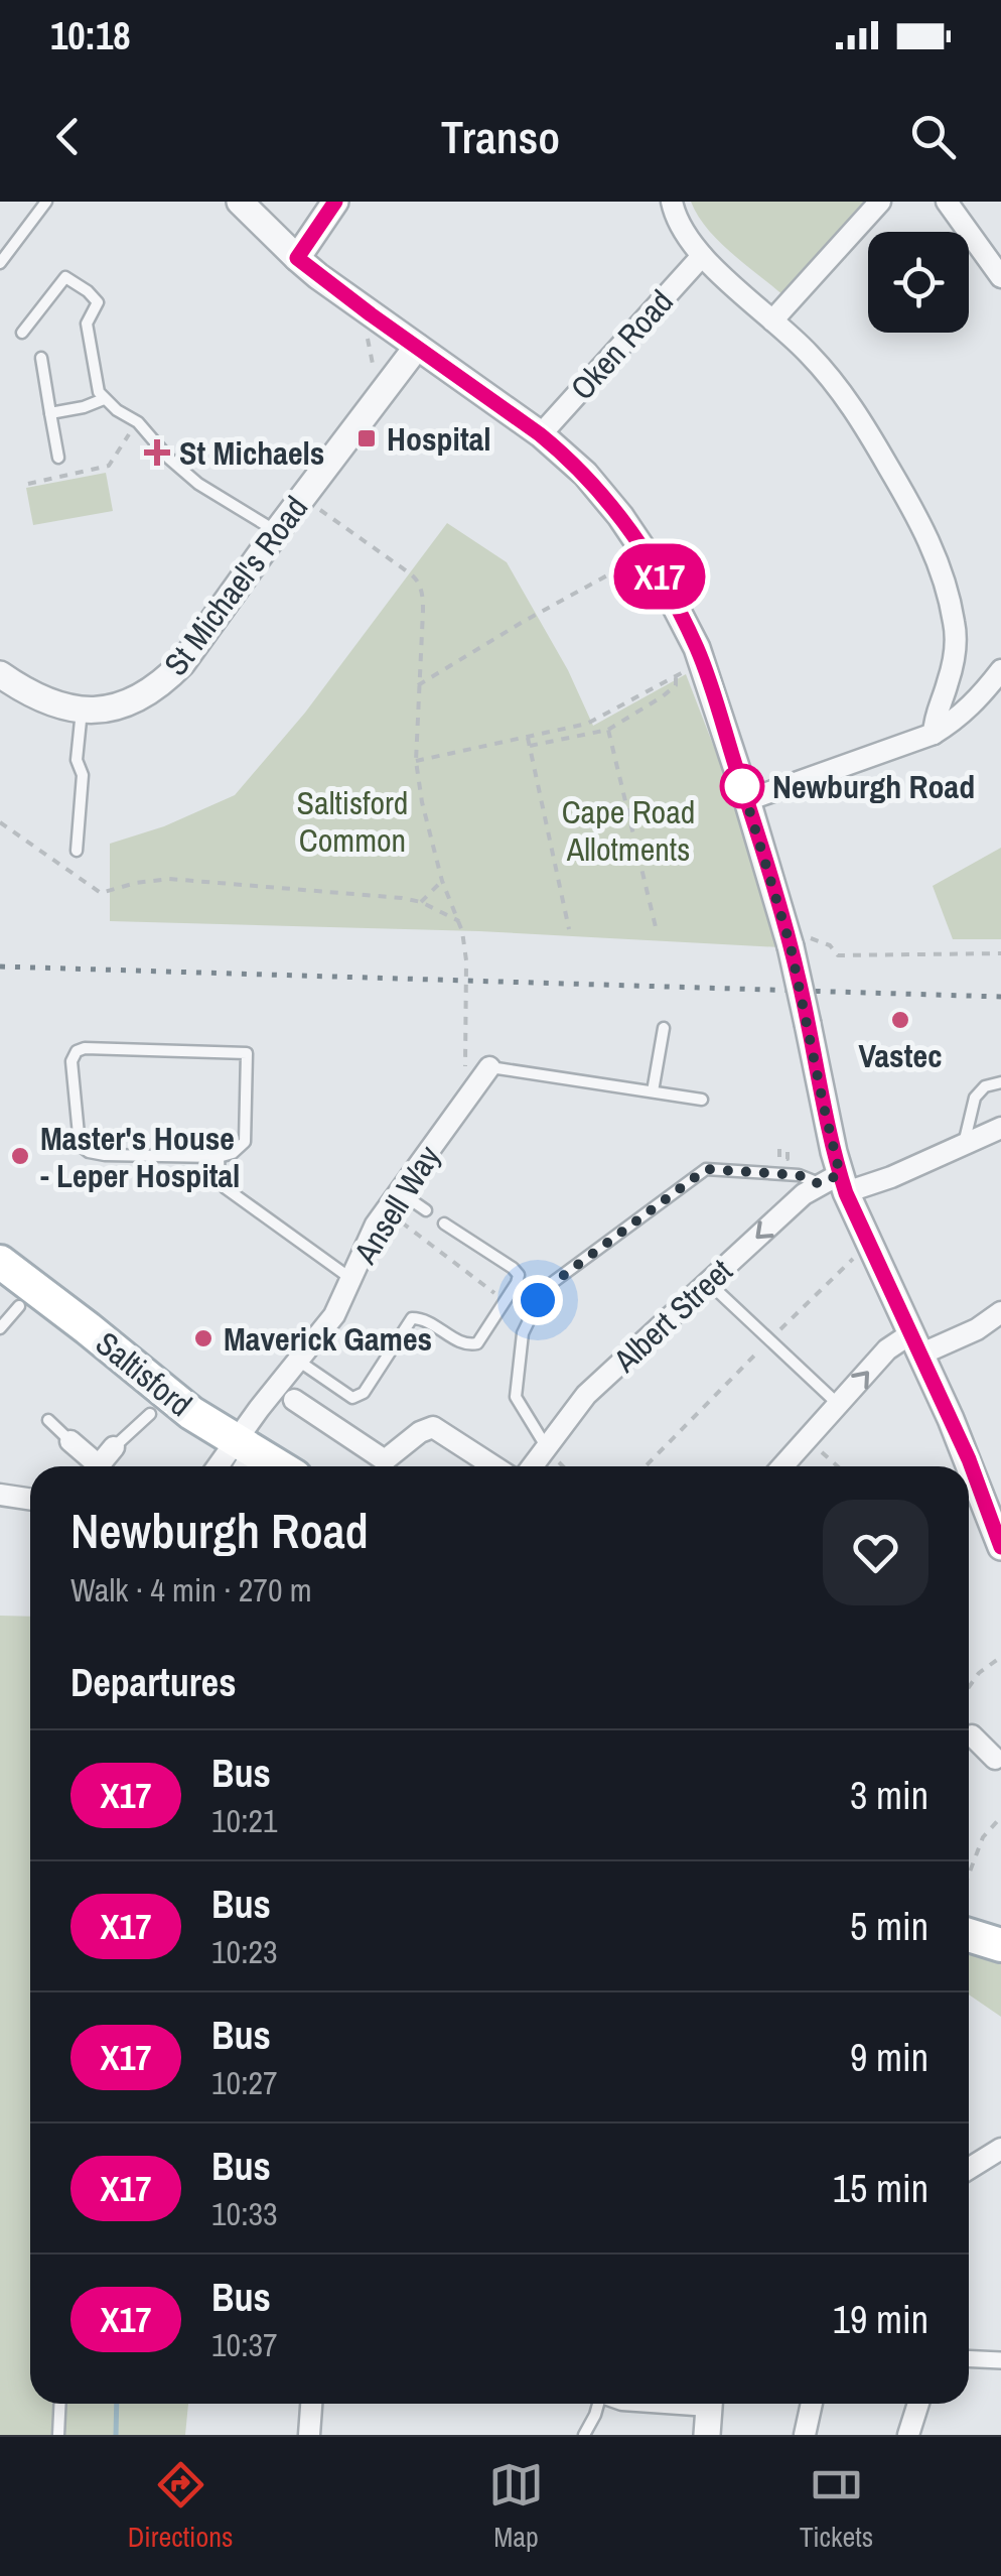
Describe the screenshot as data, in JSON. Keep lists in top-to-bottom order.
{
  "streets": {
    "main road": ["Saltisford"],
    "street": [
      "Oken Road",
      "St Michael's Road",
      "Ansell Way",
      "Albert Street"
    ]
  },
  "crossings": [
    ["Ansell Way", "Saltisford"]
  ],
  "parks": ["Saltisford Common", "Cape Road Allotments"],
  "places": {
    "transit": ["Hospital"],
    "health": ["St Michaels"],
    "other": [
      "Newburgh Road",
      "Vastec",
      "Master's House - Leper Hospital",
      "Maverick Games"
    ]
  },
  "lines": ["bus line X17"],
  "page": {
    "status": "10:18",
    "header": "Transo",
    "on_map": "X17",
    "heading": [
      ["Newburgh Road", "Walk · 4 min · 270 m"],
      "Departures"
    ],
    "list": [
      {
        "mark": "X17",
        "name": "Bus",
        "note": "10:21",
        "value": "3 min"
      },
      {
        "mark": "X17",
        "name": "Bus",
        "note": "10:23",
        "value": "5 min"
      },
      {
        "mark": "X17",
        "name": "Bus",
        "note": "10:27",
        "value": "9 min"
      },
      {
        "mark": "X17",
        "name": "Bus",
        "note": "10:33",
        "value": "15 min"
      },
      {
        "mark": "X17",
        "name": "Bus",
        "note": "10:37",
        "value": "19 min"
      }
    ],
    "tabs": ["Directions", "Map", "Tickets"]
  }
}
